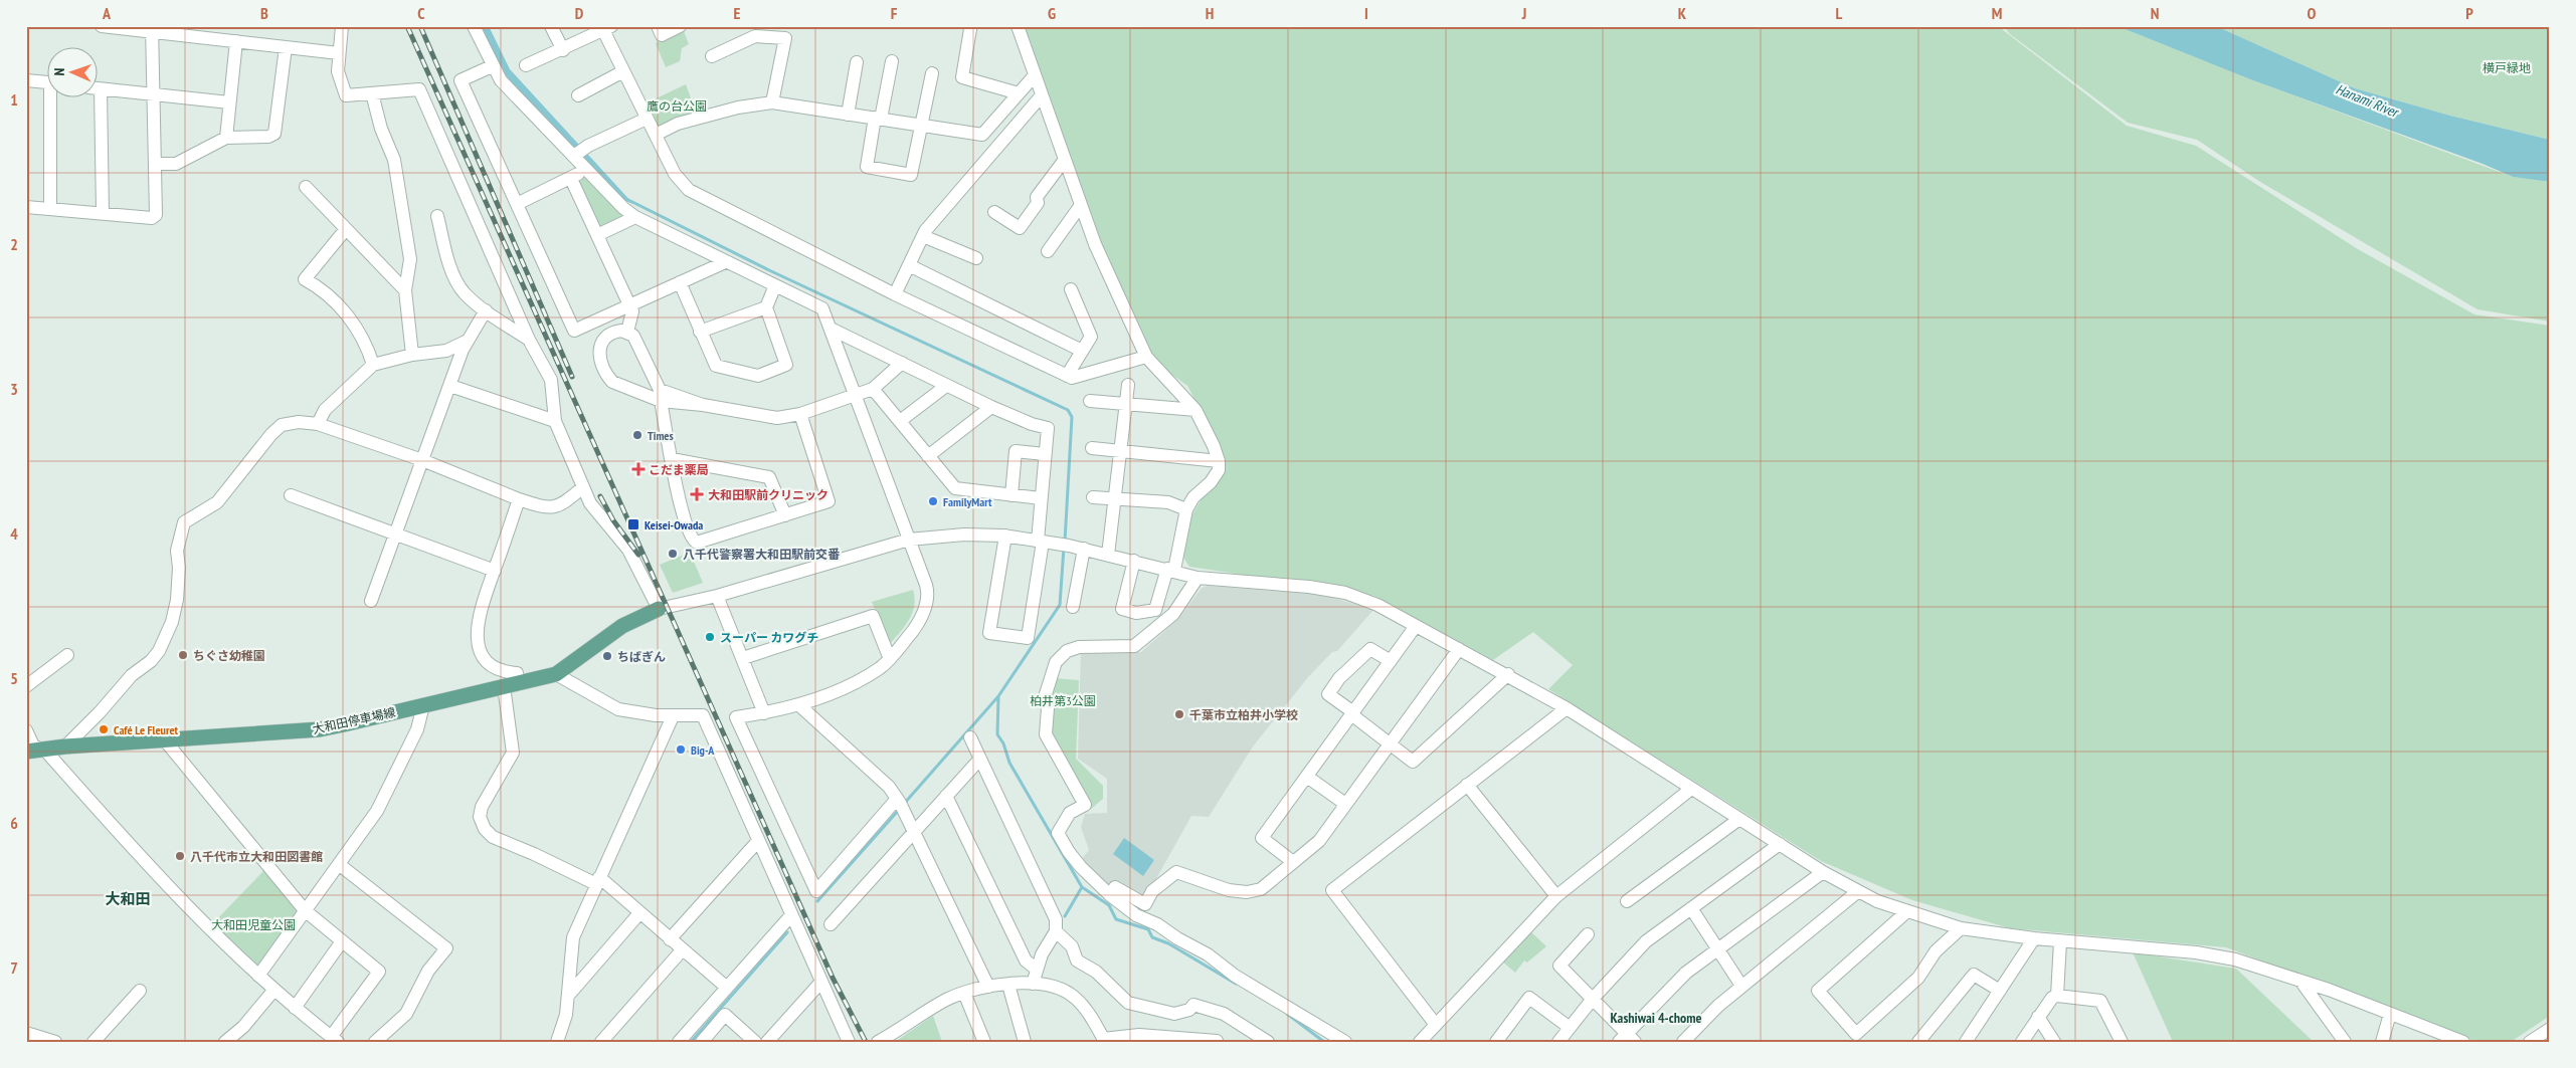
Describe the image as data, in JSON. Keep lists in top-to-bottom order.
{
  "streets": {
    "main road": ["大和田停車場線"]
  },
  "districts": ["大和田", "Kashiwai 4-chome"],
  "water": ["Hanami River"],
  "parks": [
    "横戸緑地",
    "鷹の台公園",
    "柏井第3公園",
    "大和田児童公園"
  ],
  "places": {
    "other": [
      "Times",
      "FamilyMart",
      "八千代警察署大和田駅前交番",
      "スーパー カワグチ",
      "ちぐさ幼稚園",
      "ちばぎん",
      "千葉市立柏井小学校",
      "Café Le Fleuret",
      "Big-A",
      "八千代市立大和田図書館"
    ],
    "health": ["こだま薬局", "大和田駅前クリニック"],
    "transit": ["Keisei-Owada"]
  },
  "north": "left",
  "grid": {
    "columns": [
      "A",
      "B",
      "C",
      "D",
      "E",
      "F",
      "G",
      "H",
      "I",
      "J",
      "K",
      "L",
      "M",
      "N",
      "O",
      "P"
    ],
    "rows": [
      "1",
      "2",
      "3",
      "4",
      "5",
      "6",
      "7"
    ]
  }
}
